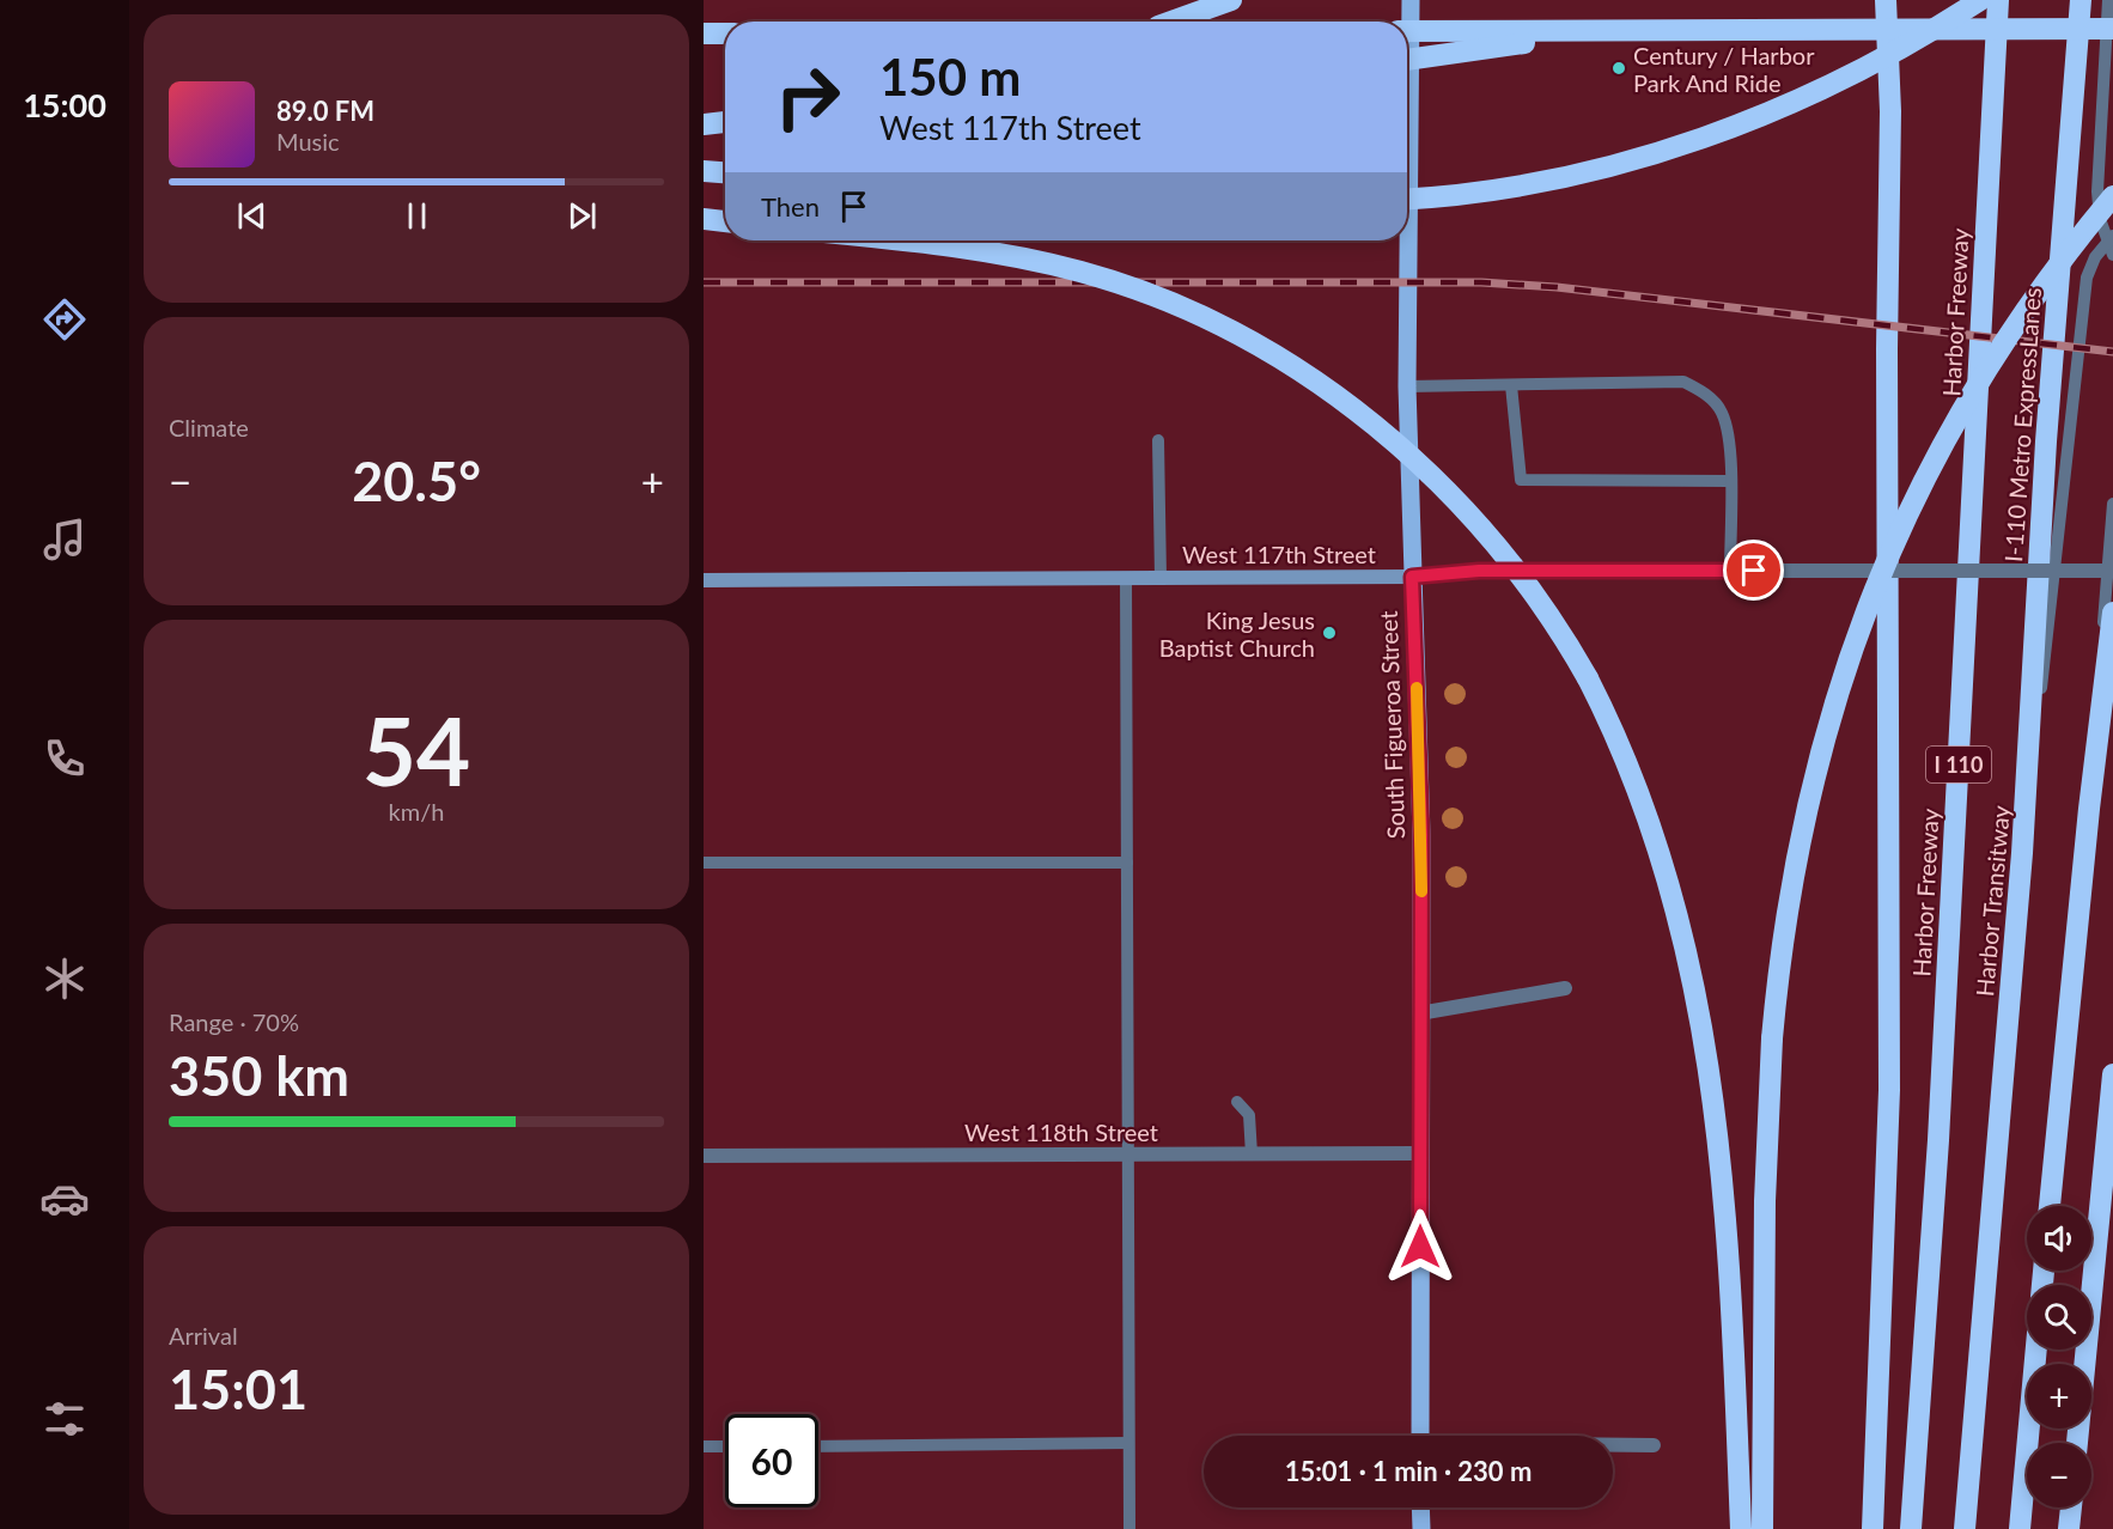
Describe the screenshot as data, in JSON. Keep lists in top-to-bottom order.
{
  "streets": {
    "highway": [
      "Harbor Freeway",
      "I-110 Metro ExpressLanes",
      "I 110",
      "Harbor Transitway"
    ],
    "main road": ["South Figueroa Street"],
    "street": ["West 117th Street", "West 118th Street"]
  },
  "crossings": [
    ["I-110 Metro ExpressLanes", "Harbor Transitway"],
    ["West 117th Street", "South Figueroa Street"],
    ["South Figueroa Street", "West 118th Street"]
  ],
  "places": ["Century / Harbor Park And Ride", "King Jesus Baptist Church"],
  "page": {
    "tabs": "15:00",
    "turn": ["150 m", "West 117th Street"],
    "song": ["89.0 FM", "Music"],
    "then": "Then",
    "tile": [
      "Climate",
      ["54", "km/h"],
      ["Range · 70%", "350 km"],
      ["Arrival", "15:01"]
    ],
    "heat": ["−", "20.5°", "+"],
    "map_buttons": ["+", "−"],
    "limit": "60",
    "trip": "15:01 · 1 min · 230 m"
  }
}
